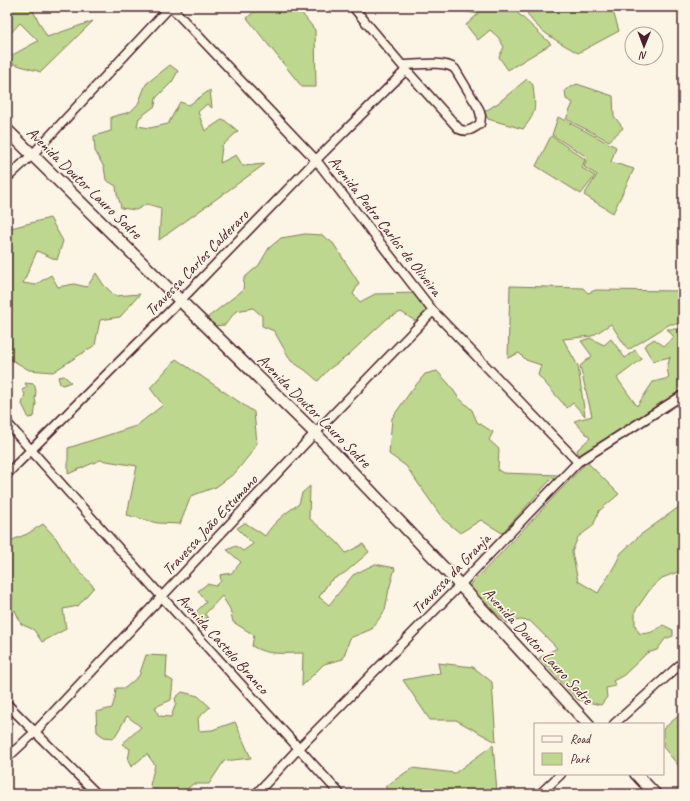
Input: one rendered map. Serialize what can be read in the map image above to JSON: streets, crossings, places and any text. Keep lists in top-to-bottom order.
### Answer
{
  "streets": {
    "street": [
      "Avenida Doutor Lauro Sodre",
      "Avenida Pedro Carlos de Oliveira",
      "Travessa Carlos Calderaro",
      "Travessa João Estumano",
      "Travessa da Granja",
      "Avenida Castelo Branco"
    ]
  },
  "crossings": [
    ["Avenida Doutor Lauro Sodre", "Travessa Carlos Calderaro"],
    ["Avenida Doutor Lauro Sodre", "Travessa João Estumano"],
    ["Avenida Doutor Lauro Sodre", "Travessa da Granja"],
    ["Avenida Pedro Carlos de Oliveira", "Travessa Carlos Calderaro"],
    ["Avenida Pedro Carlos de Oliveira", "Travessa João Estumano"],
    ["Avenida Pedro Carlos de Oliveira", "Travessa da Granja"],
    ["Travessa Carlos Calderaro", "Avenida Castelo Branco"],
    ["Travessa João Estumano", "Avenida Castelo Branco"],
    ["Travessa da Granja", "Avenida Castelo Branco"]
  ],
  "legend": ["Road", "Park"],
  "north": "bottom"
}
